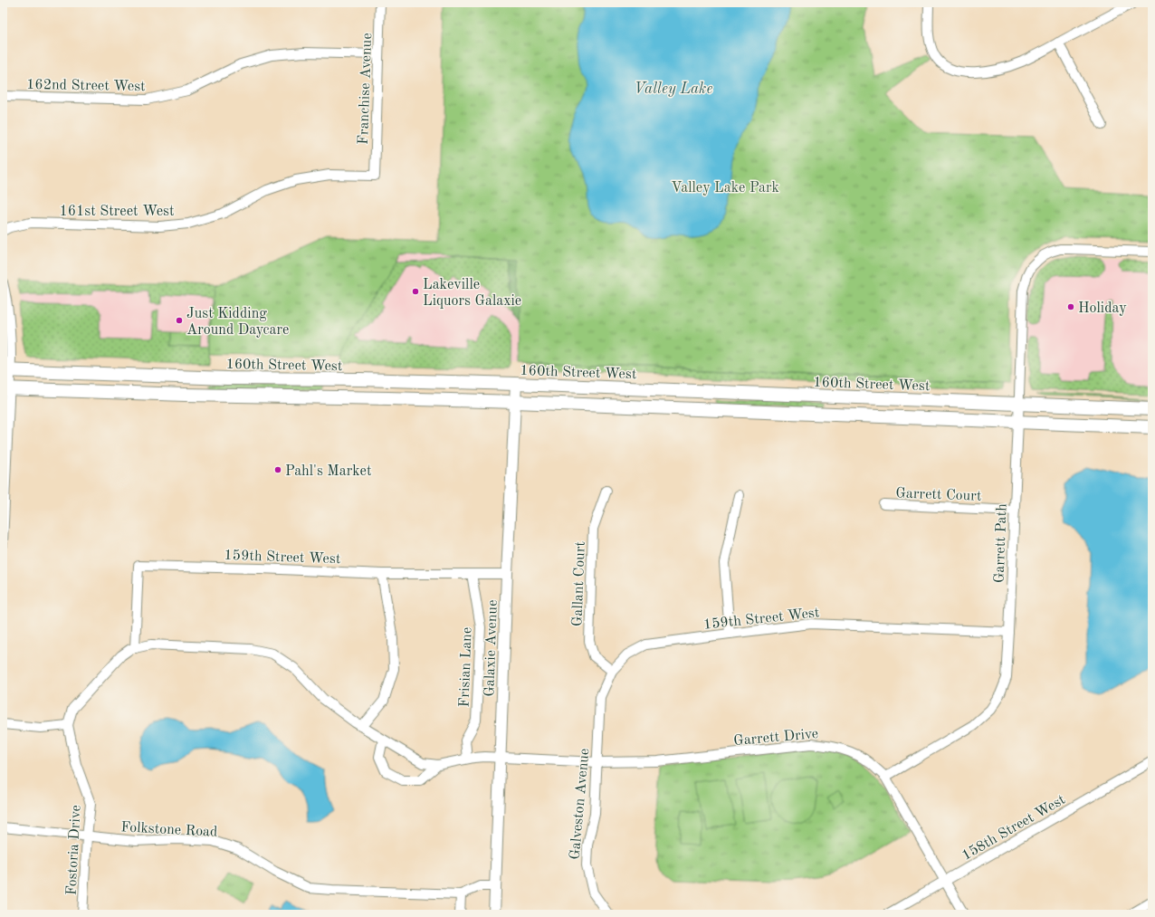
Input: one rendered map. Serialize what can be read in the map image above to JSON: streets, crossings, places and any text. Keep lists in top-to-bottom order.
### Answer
{
  "streets": {
    "main road": ["160th Street West"],
    "street": [
      "162nd Street West",
      "Franchise Avenue",
      "161st Street West",
      "Garrett Court",
      "Garrett Path",
      "159th Street West",
      "Gallant Court",
      "Galaxie Avenue",
      "Frisian Lane",
      "Garrett Drive",
      "Galveston Avenue",
      "158th Street West",
      "Folkstone Road",
      "Fostoria Drive"
    ]
  },
  "crossings": [
    ["162nd Street West", "Franchise Avenue"],
    ["Franchise Avenue", "161st Street West"],
    ["160th Street West", "Garrett Path"],
    ["160th Street West", "Galaxie Avenue"],
    ["Garrett Court", "Garrett Path"],
    ["Garrett Path", "159th Street West"],
    ["Garrett Path", "Garrett Drive"],
    ["159th Street West", "Gallant Court"],
    ["159th Street West", "Galaxie Avenue"],
    ["159th Street West", "Frisian Lane"],
    ["159th Street West", "Galveston Avenue"],
    ["Gallant Court", "Galveston Avenue"],
    ["Galaxie Avenue", "Garrett Drive"],
    ["Galaxie Avenue", "Folkstone Road"],
    ["Garrett Drive", "Galveston Avenue"],
    ["Garrett Drive", "158th Street West"],
    ["Folkstone Road", "Fostoria Drive"]
  ],
  "water": ["Valley Lake"],
  "parks": ["Valley Lake Park"],
  "places": [
    "Lakeville Liquors Galaxie",
    "Holiday",
    "Just Kidding Around Daycare",
    "Pahl's Market"
  ]
}
